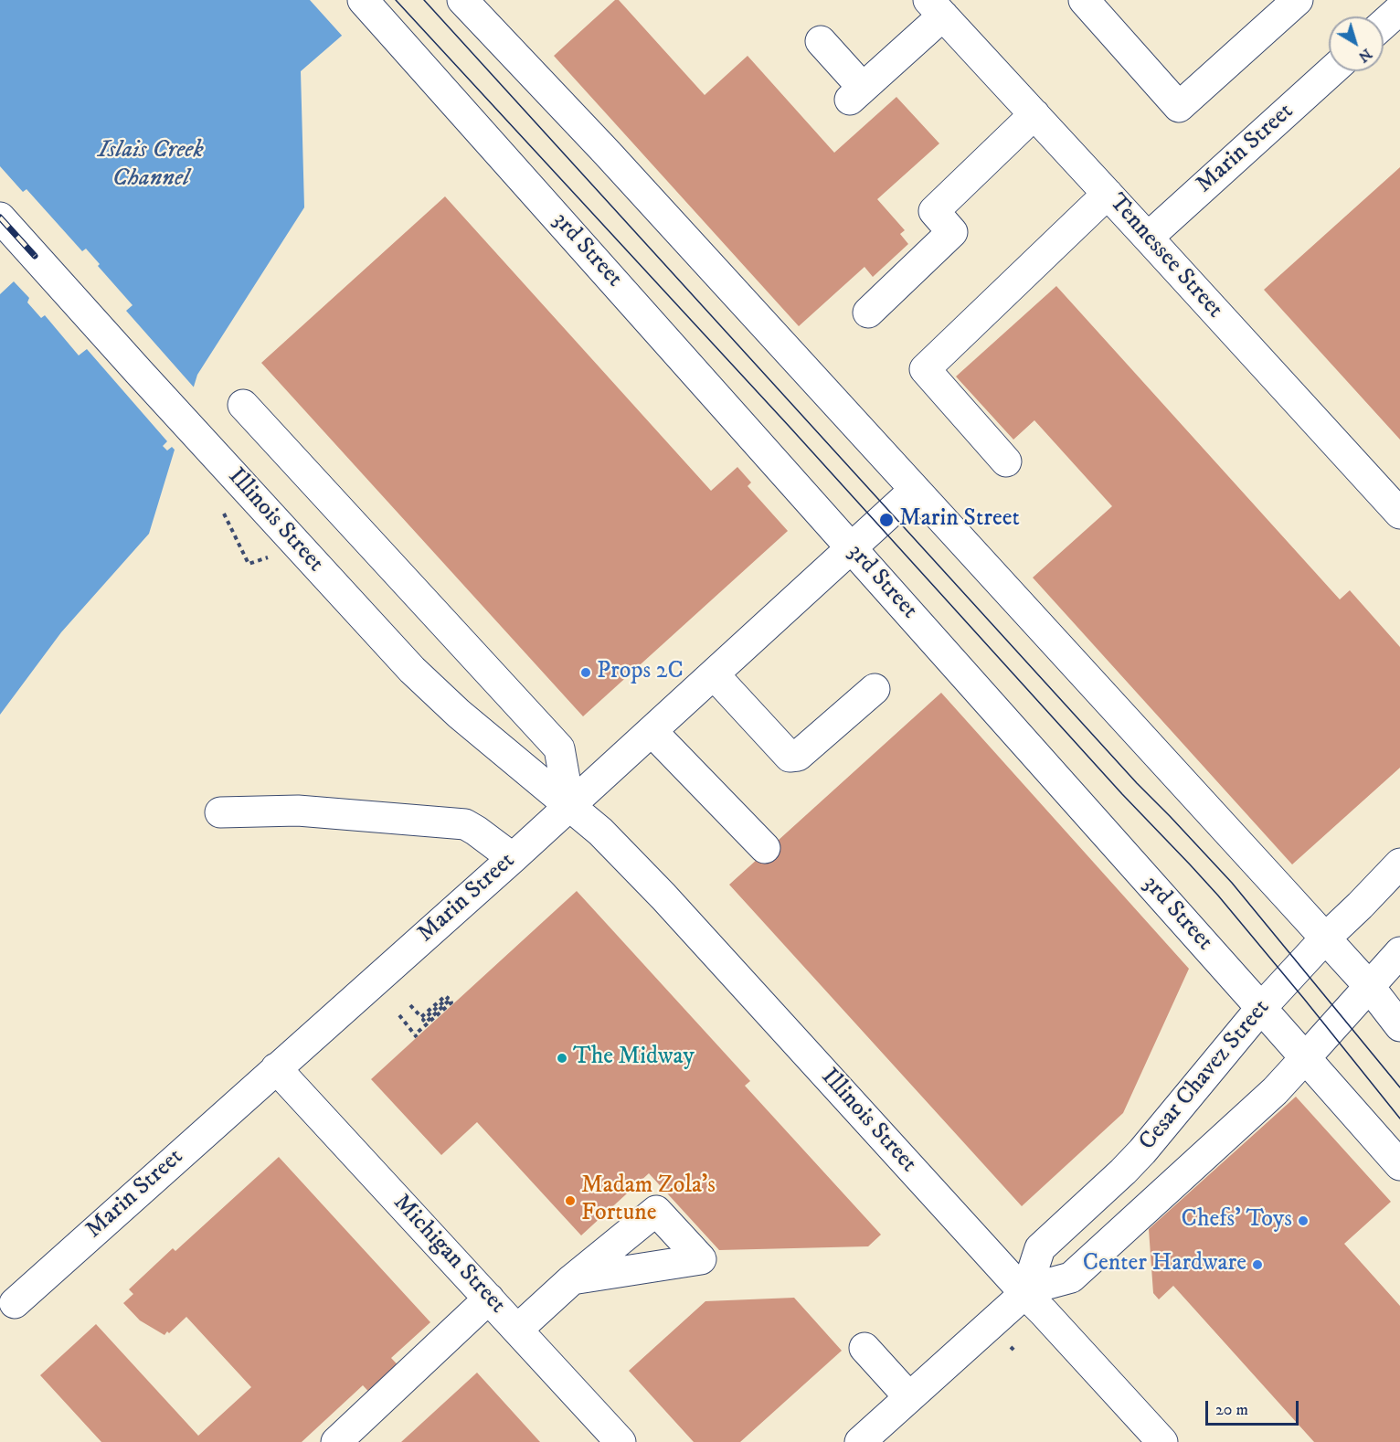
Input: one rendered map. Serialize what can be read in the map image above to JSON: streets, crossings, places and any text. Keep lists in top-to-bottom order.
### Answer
{
  "streets": {
    "street": [
      "Marin Street",
      "3rd Street",
      "Tennessee Street",
      "Illinois Street",
      "Cesar Chavez Street",
      "Michigan Street"
    ]
  },
  "crossings": [
    ["Marin Street", "3rd Street"],
    ["Marin Street", "Tennessee Street"],
    ["Marin Street", "Illinois Street"],
    ["Marin Street", "Michigan Street"],
    ["3rd Street", "Cesar Chavez Street"],
    ["Illinois Street", "Cesar Chavez Street"]
  ],
  "water": ["Islais Creek Channel"],
  "places": [
    "Marin Street",
    "Props 2C",
    "The Midway",
    "Madam Zola's Fortune",
    "Chefs’ Toys",
    "Center Hardware"
  ],
  "scale_bar": "20 m",
  "north": "bottom right"
}
